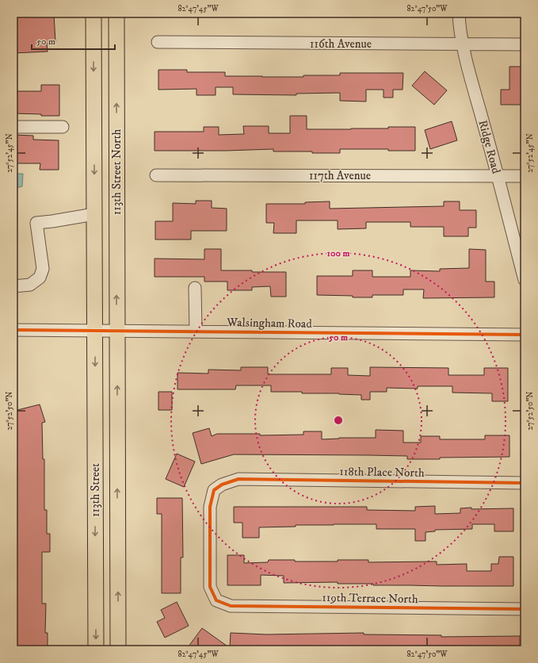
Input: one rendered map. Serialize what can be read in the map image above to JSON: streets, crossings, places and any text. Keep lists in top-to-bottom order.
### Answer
{
  "streets": {
    "main road": ["113th Street North", "113th Street"],
    "street": [
      "116th Avenue",
      "Ridge Road",
      "117th Avenue",
      "Walsingham Road",
      "118th Place North",
      "119th Terrace North"
    ]
  },
  "crossings": [
    ["116th Avenue", "Ridge Road"],
    ["Ridge Road", "117th Avenue"],
    ["113th Street North", "Walsingham Road"],
    ["113th Street North", "113th Street"],
    ["Walsingham Road", "113th Street"],
    ["118th Place North", "119th Terrace North"]
  ],
  "scale_bar": "50 m",
  "coordinates": [
    "82°47'45\"W",
    "82°47'50\"W",
    "27°52'45\"N",
    "27°52'50\"N"
  ],
  "rings": ["100 m", "50 m"]
}
